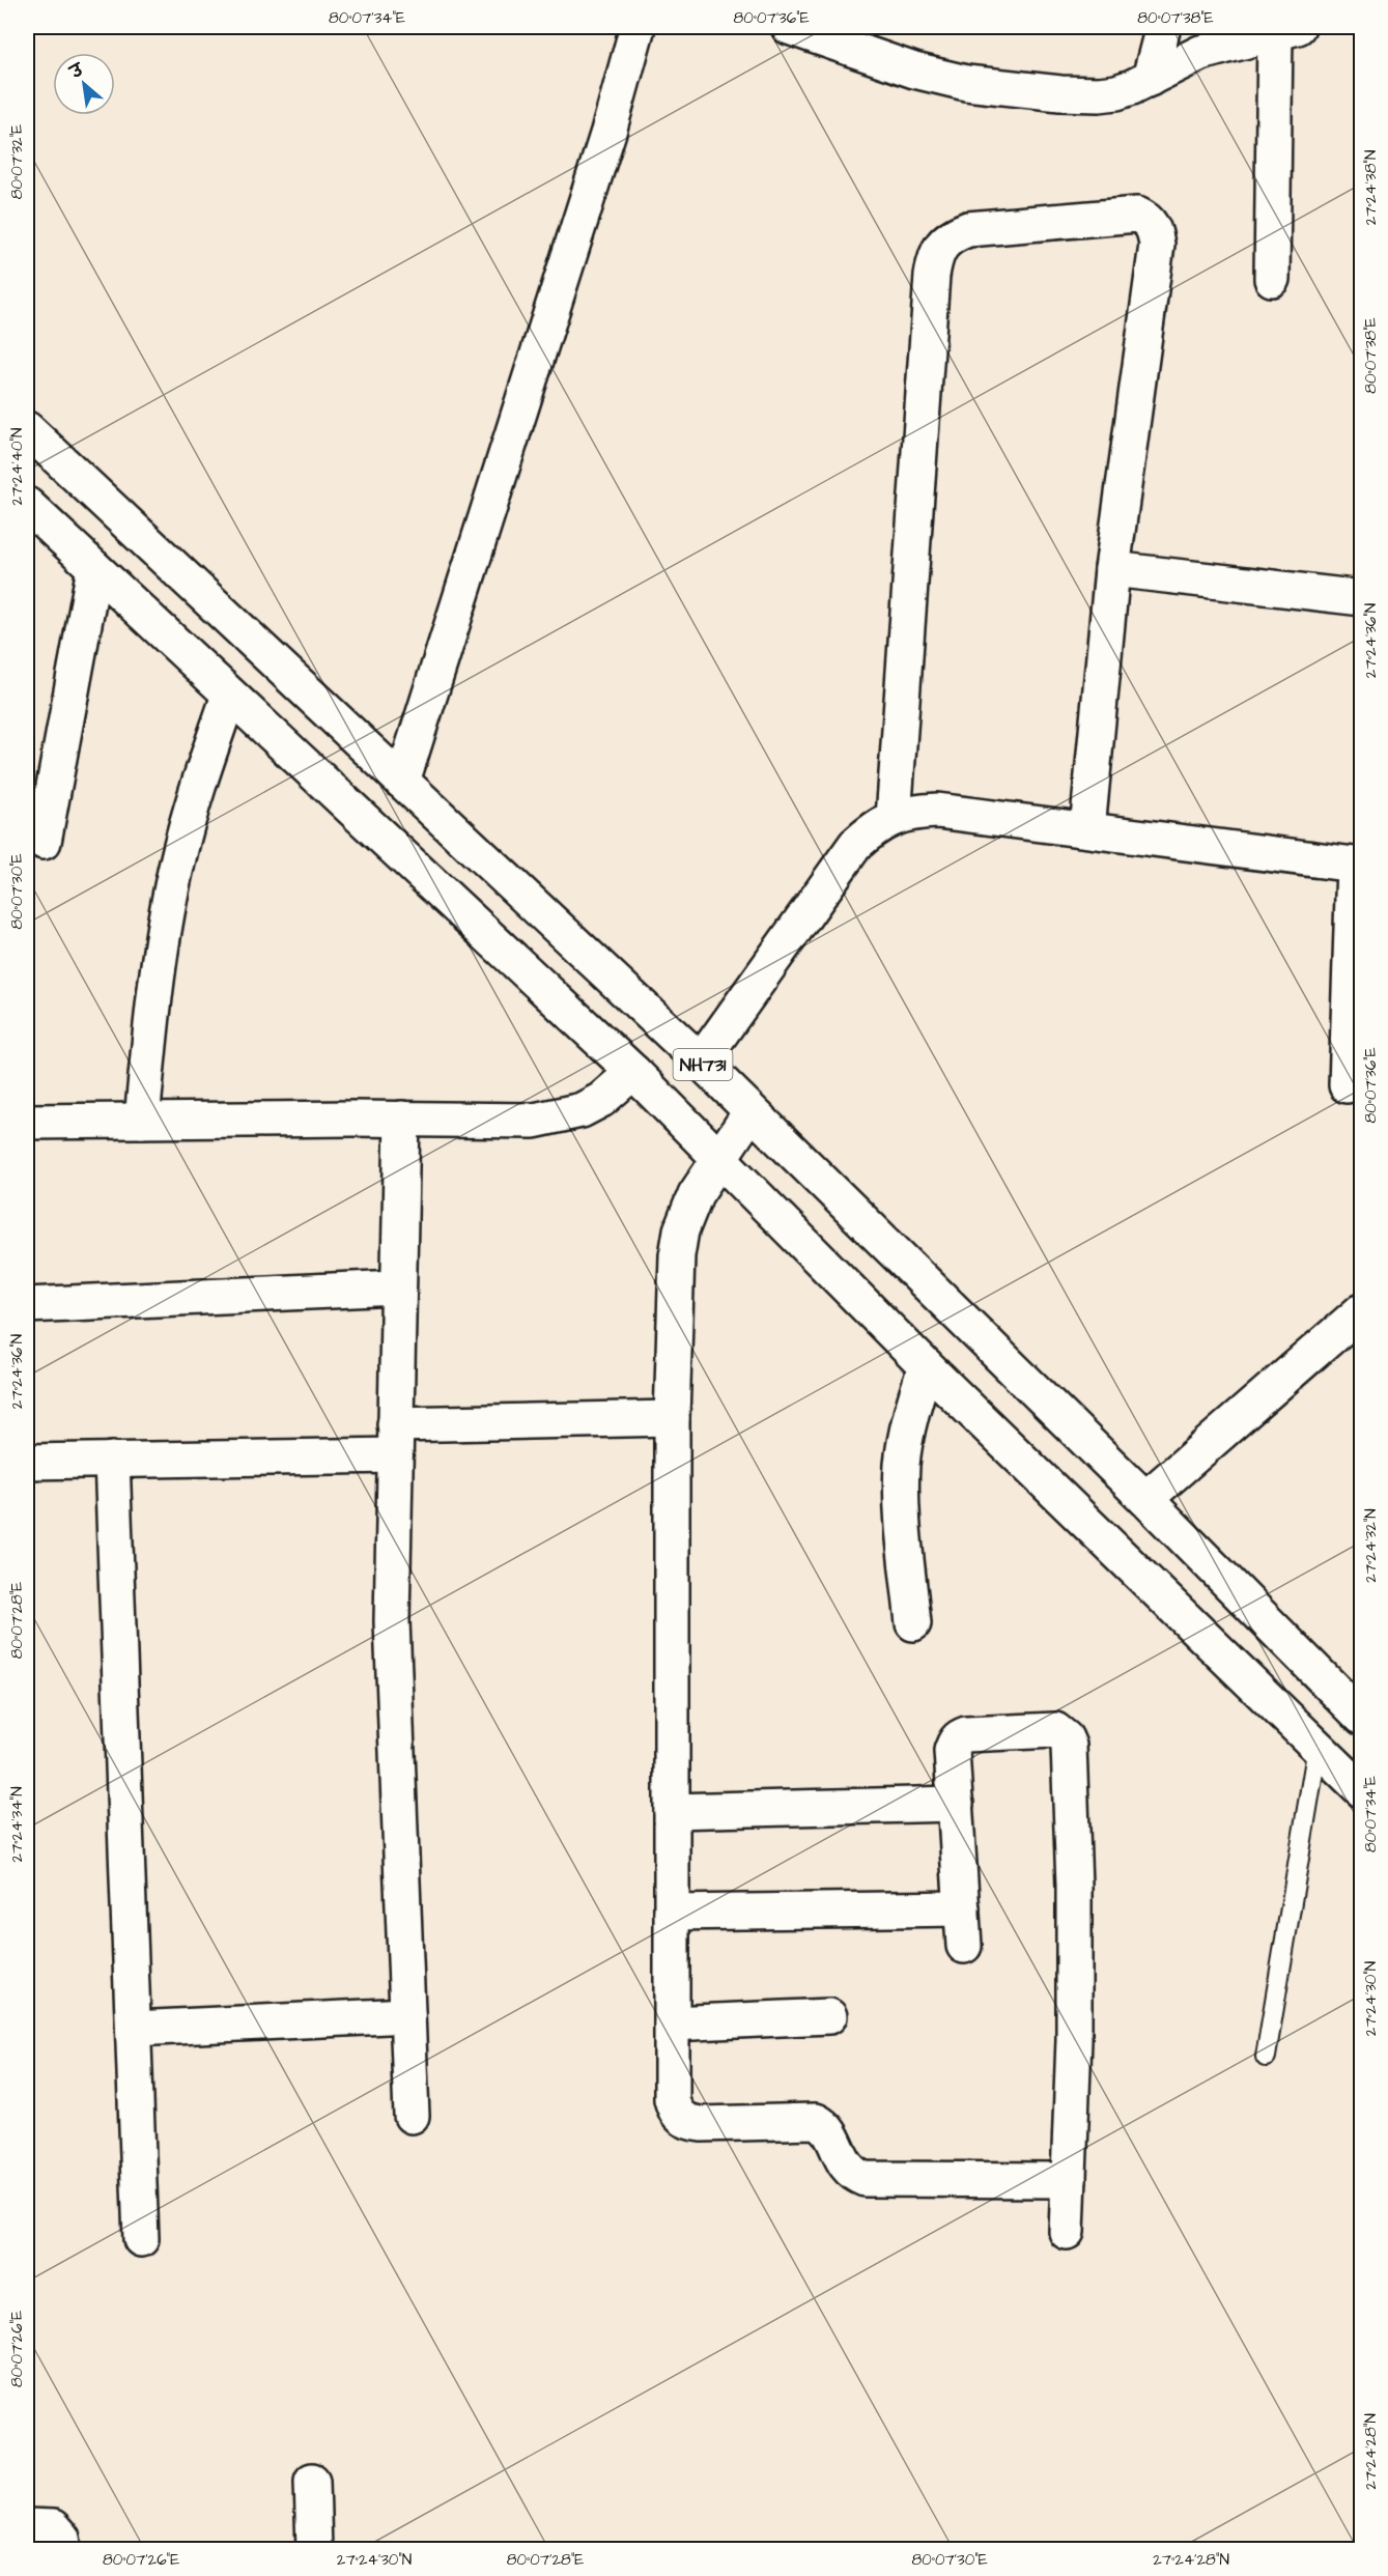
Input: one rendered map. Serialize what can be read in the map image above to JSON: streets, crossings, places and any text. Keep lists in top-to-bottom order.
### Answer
{
  "streets": {
    "main road": ["NH731"]
  },
  "north": "top left",
  "coordinates": [
    "80°07'34\"E",
    "80°07'36\"E",
    "80°07'38\"E",
    "80°07'32\"E",
    "27°24'38\"N",
    "27°24'40\"N",
    "27°24'36\"N",
    "80°07'30\"E",
    "27°24'32\"N",
    "80°07'28\"E",
    "27°24'34\"N",
    "27°24'30\"N",
    "80°07'26\"E",
    "27°24'28\"N"
  ]
}
